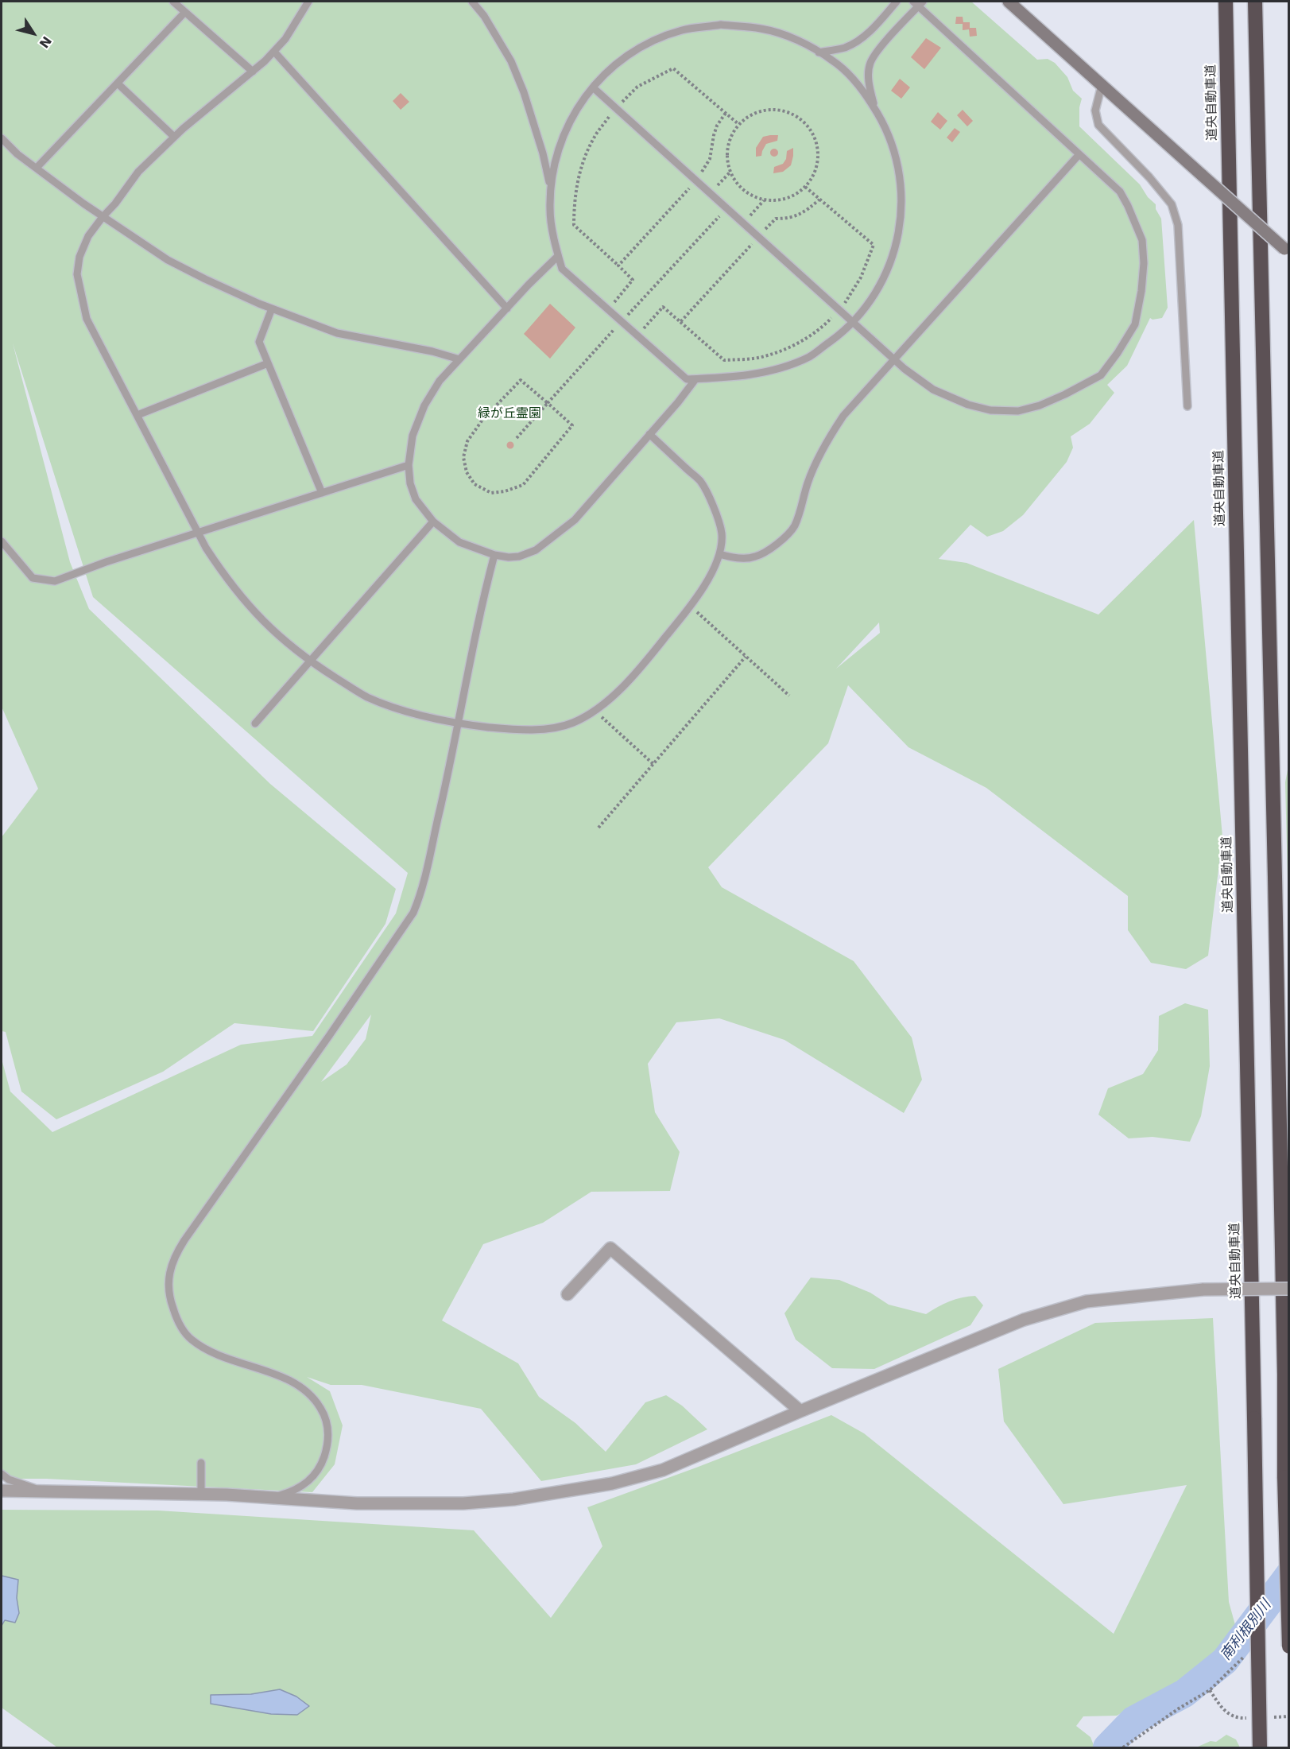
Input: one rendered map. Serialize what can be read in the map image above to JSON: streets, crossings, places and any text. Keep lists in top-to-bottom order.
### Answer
{
  "streets": {
    "highway": ["道央自動車道"]
  },
  "water": ["南利根別川"],
  "parks": ["緑が丘霊園"],
  "north": "bottom right"
}
